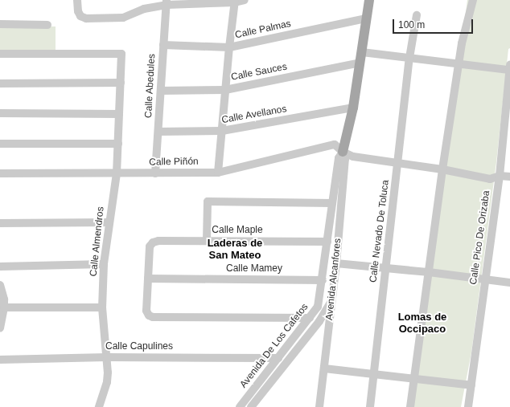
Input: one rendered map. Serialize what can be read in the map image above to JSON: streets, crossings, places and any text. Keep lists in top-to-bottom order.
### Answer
{
  "streets": {
    "main road": ["Avenida Alcanfores"],
    "street": [
      "Calle Palmas",
      "Calle Sauces",
      "Calle Abedules",
      "Calle Avellanos",
      "Calle Piñón",
      "Calle Maple",
      "Calle Nevado De Toluca",
      "Calle Pico De Orizaba",
      "Calle Almendros",
      "Calle Mamey",
      "Avenida De Los Cafetos",
      "Calle Capulines"
    ]
  },
  "crossings": [
    ["Calle Palmas", "Calle Abedules"],
    ["Calle Palmas", "Avenida Alcanfores"],
    ["Calle Sauces", "Calle Abedules"],
    ["Calle Sauces", "Avenida Alcanfores"],
    ["Calle Abedules", "Calle Avellanos"],
    ["Calle Abedules", "Calle Piñón"],
    ["Calle Avellanos", "Avenida Alcanfores"],
    ["Calle Piñón", "Calle Almendros"],
    ["Calle Piñón", "Avenida Alcanfores"],
    ["Calle Maple", "Calle Mamey"],
    ["Calle Maple", "Avenida Alcanfores"],
    ["Calle Almendros", "Calle Capulines"],
    ["Calle Mamey", "Avenida Alcanfores"],
    ["Avenida Alcanfores", "Avenida De Los Cafetos"],
    ["Avenida De Los Cafetos", "Calle Capulines"]
  ],
  "districts": ["Laderas de San Mateo", "Lomas de Occipaco"],
  "scale_bar": "100 m"
}
